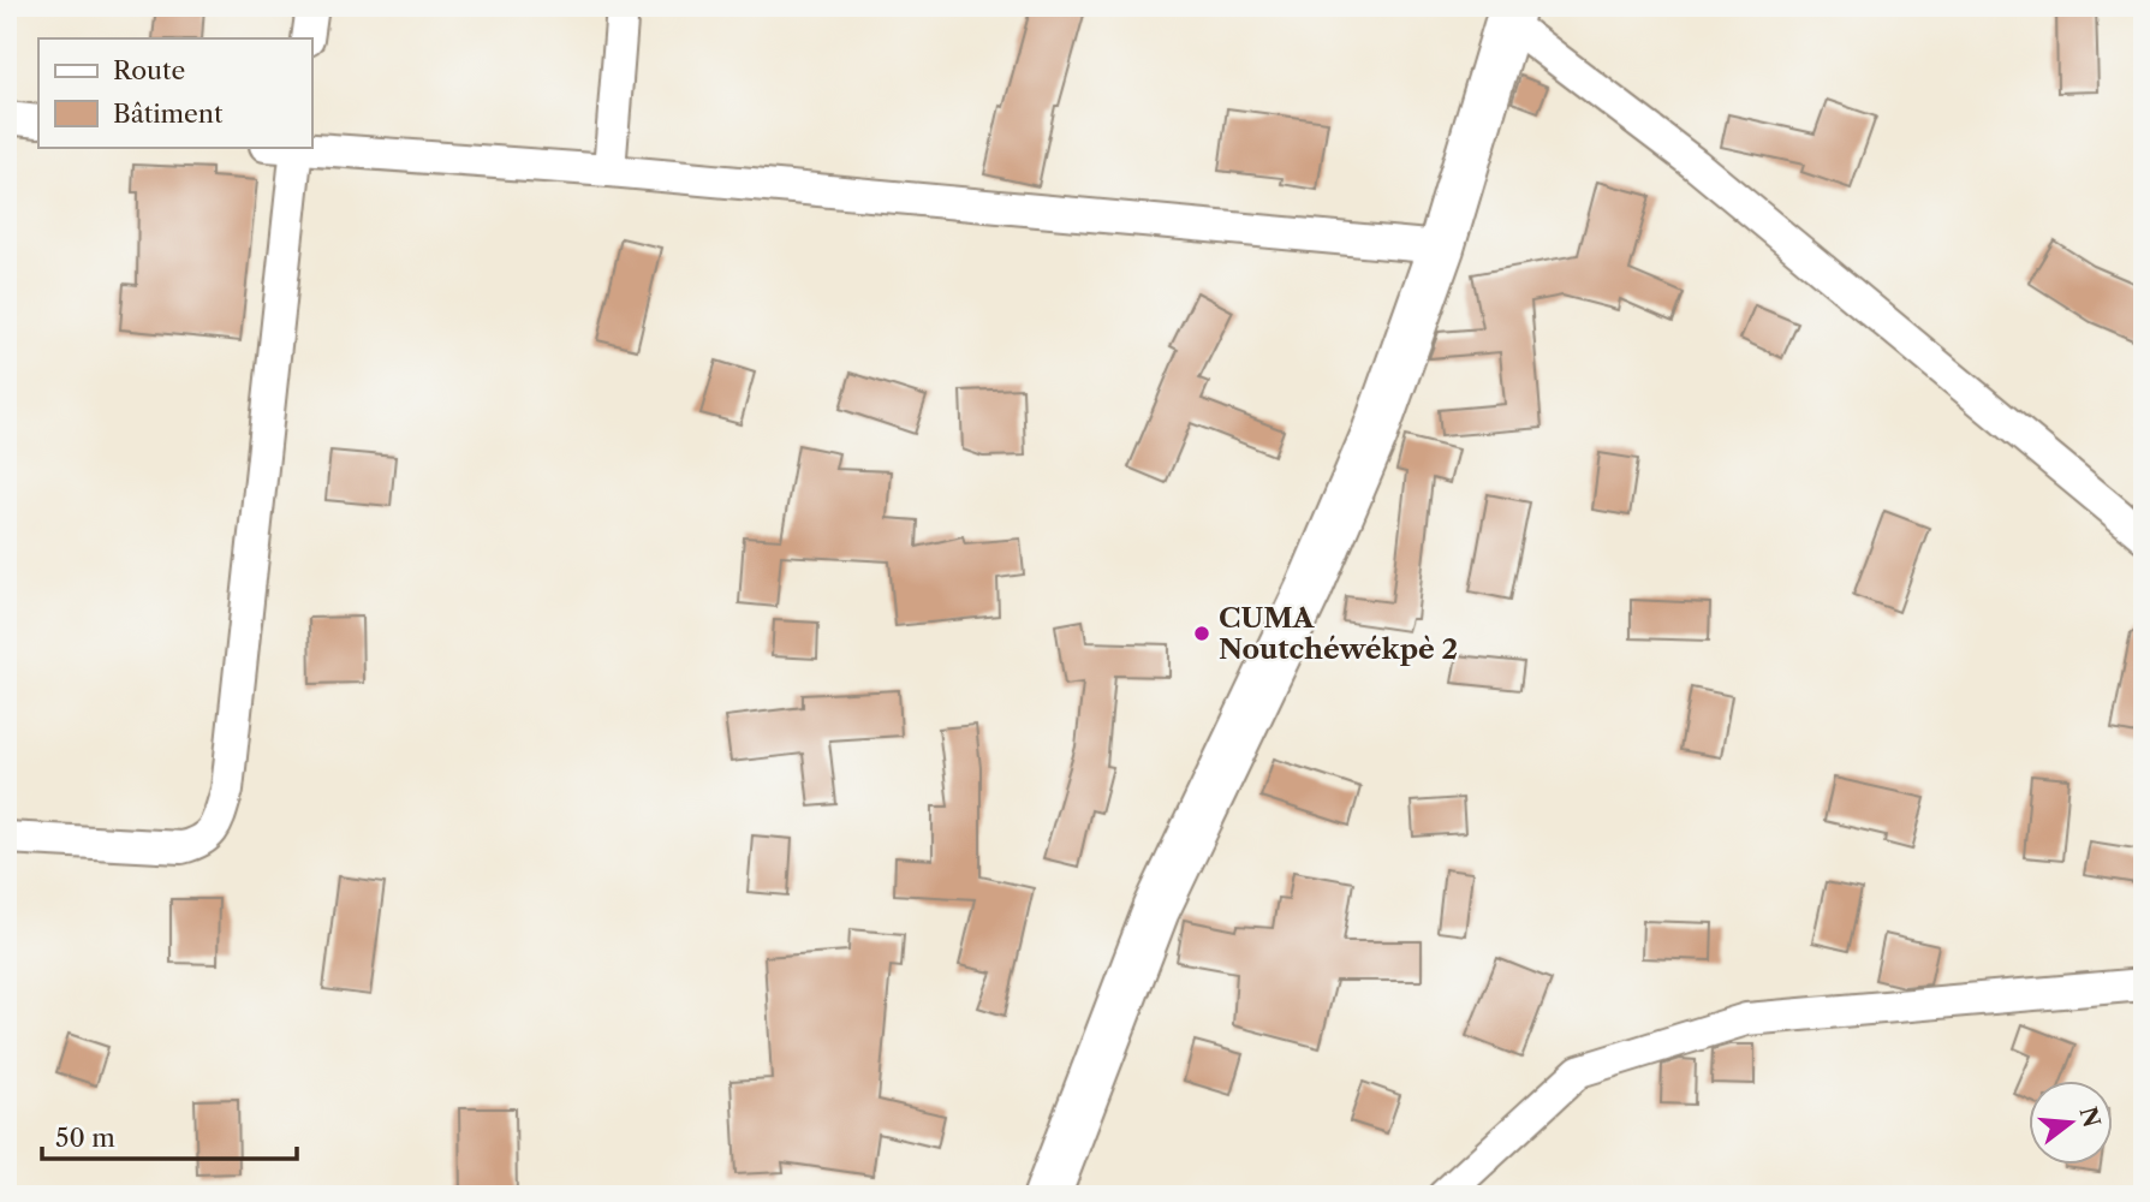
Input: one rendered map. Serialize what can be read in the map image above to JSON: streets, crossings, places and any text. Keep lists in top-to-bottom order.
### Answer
{
  "places": ["CUMA Noutchéwékpè 2"],
  "legend": ["Route", "Bâtiment"],
  "scale_bar": "50 m",
  "north": "right"
}
